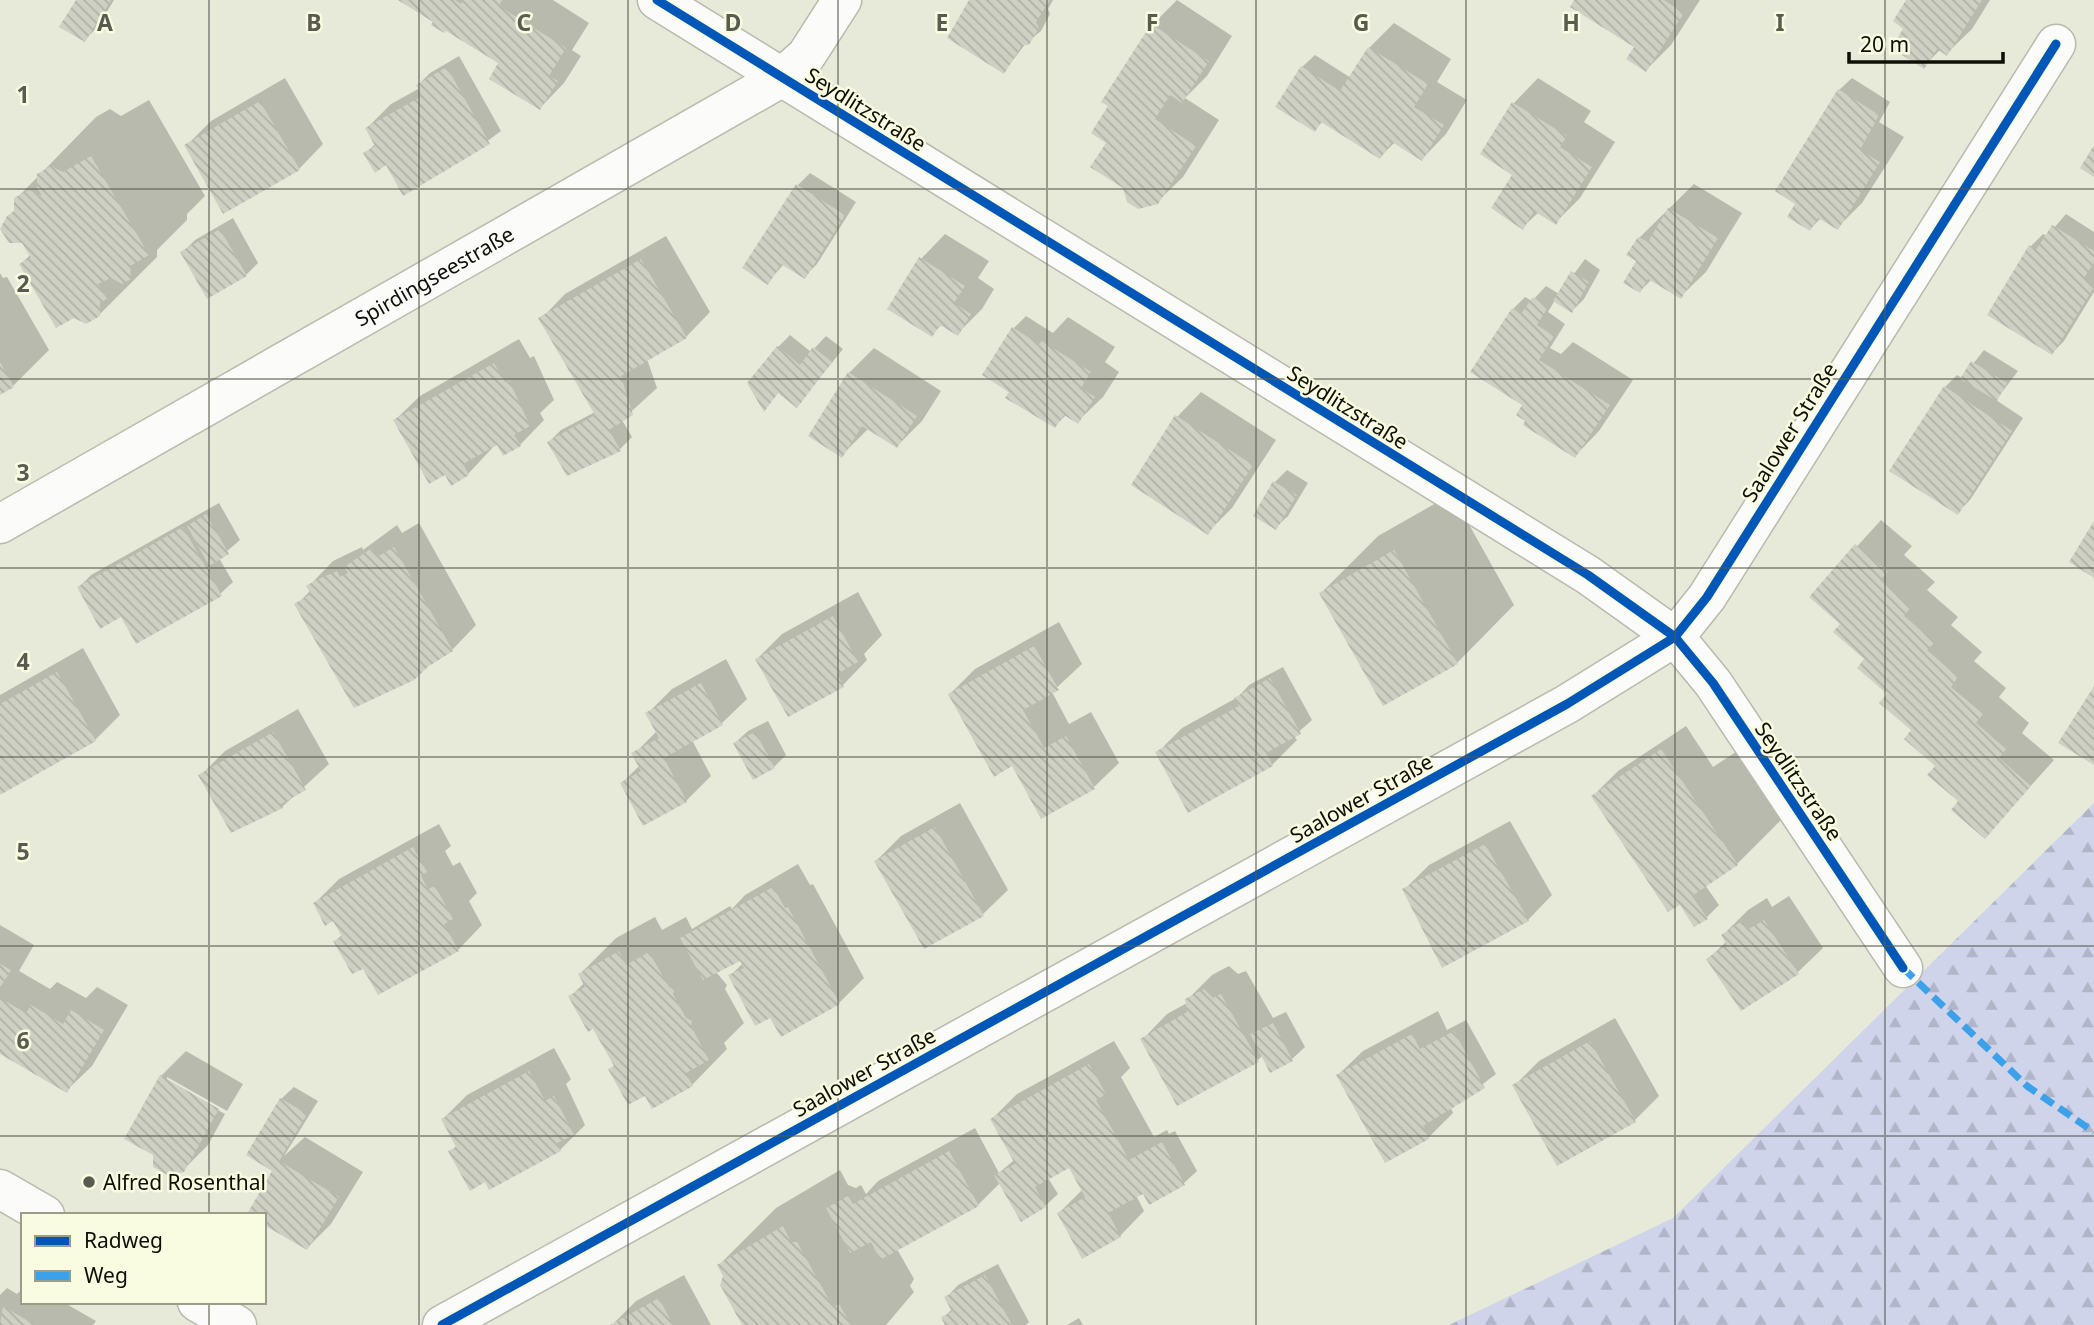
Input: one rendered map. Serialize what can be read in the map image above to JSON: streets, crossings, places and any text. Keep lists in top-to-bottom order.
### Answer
{
  "streets": {
    "street": ["Seydlitzstraße", "Spirdingseestraße", "Saalower Straße"]
  },
  "crossings": [
    ["Seydlitzstraße", "Spirdingseestraße"],
    ["Seydlitzstraße", "Saalower Straße"]
  ],
  "places": ["Alfred Rosenthal"],
  "legend": ["Radweg", "Weg"],
  "scale_bar": "20 m",
  "grid": {
    "columns": [
      "A",
      "B",
      "C",
      "D",
      "E",
      "F",
      "G",
      "H",
      "I"
    ],
    "rows": [
      "1",
      "2",
      "3",
      "4",
      "5",
      "6"
    ]
  }
}
